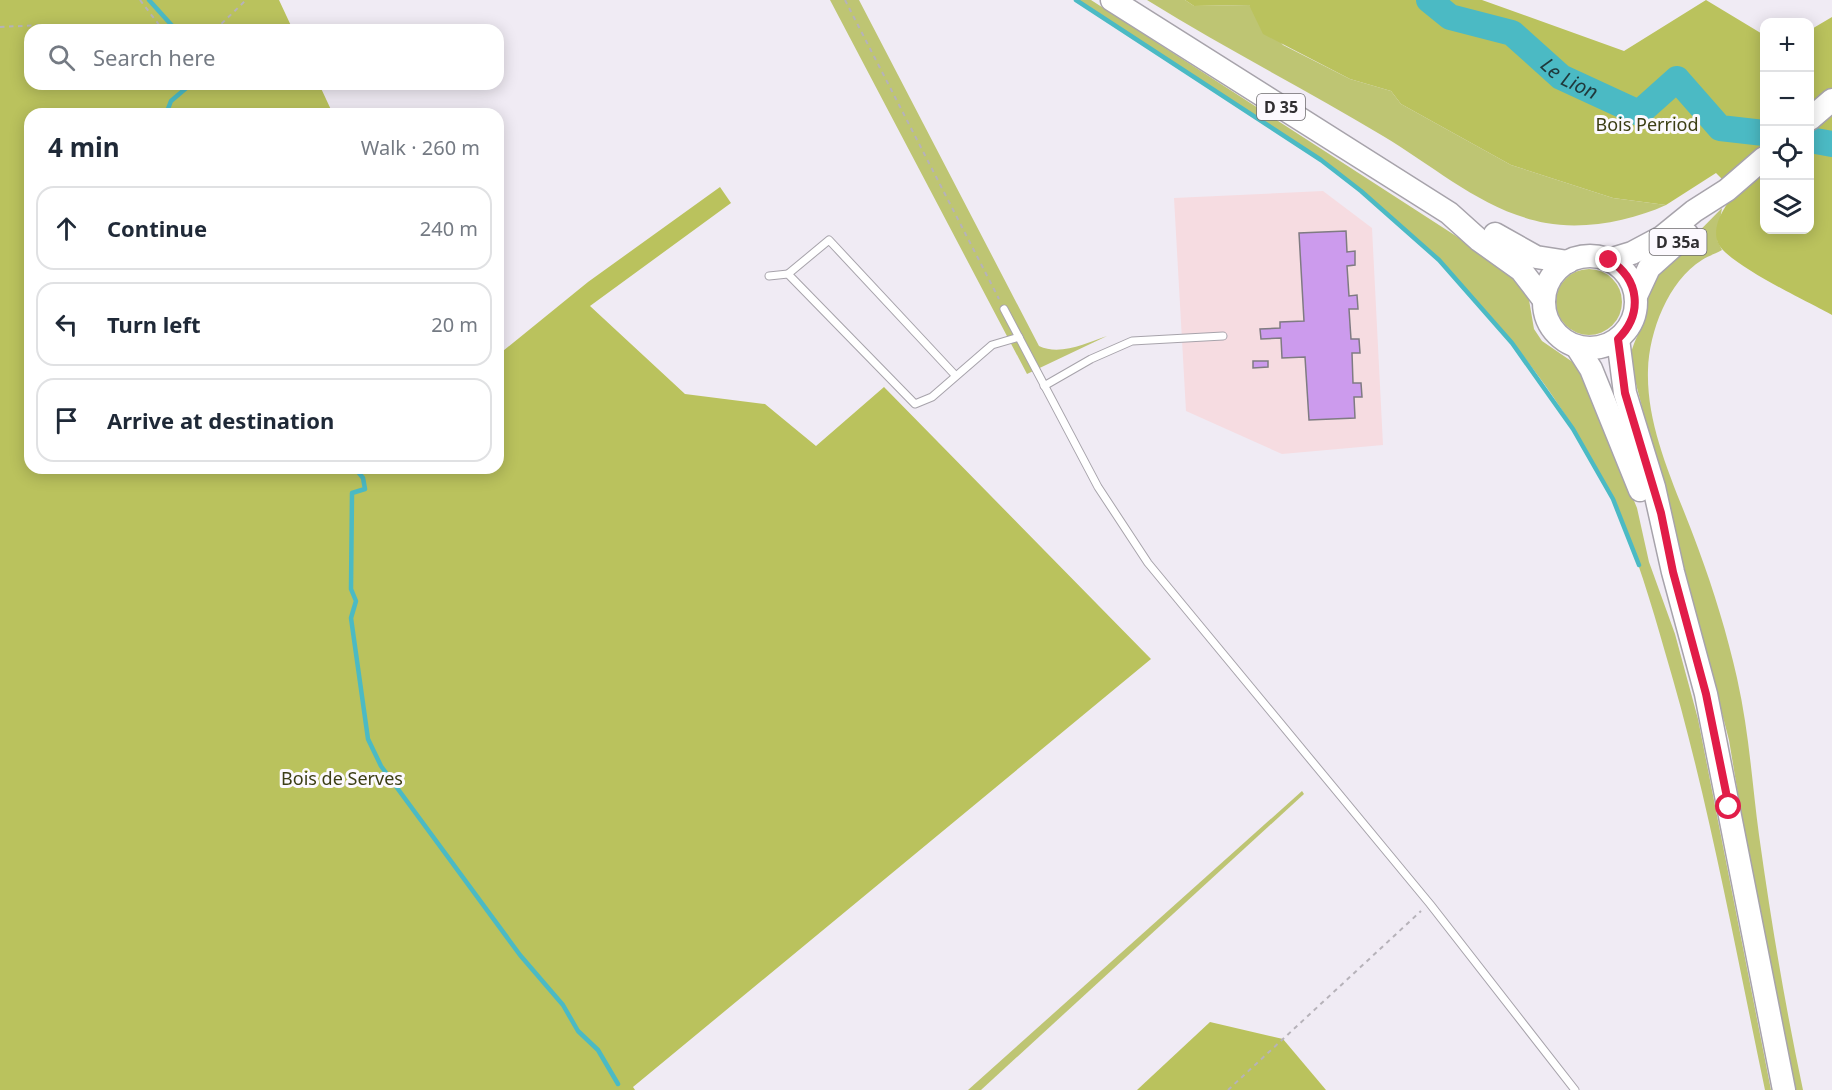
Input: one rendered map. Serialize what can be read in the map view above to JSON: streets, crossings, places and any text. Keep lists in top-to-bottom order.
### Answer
{
  "streets": {
    "main road": ["D 35", "D 35a"]
  },
  "crossings": [
    ["D 35", "D 35a"]
  ],
  "water": ["Le Lion"],
  "parks": ["Bois Perriod", "Bois de Serves"],
  "page": {
    "map_buttons": ["+", "−"],
    "search": "Search here",
    "heading": ["4 min", "Walk · 260 m"],
    "list": [
      ["Continue", "240 m"],
      ["Turn left", "20 m"],
      "Arrive at destination"
    ]
  }
}
